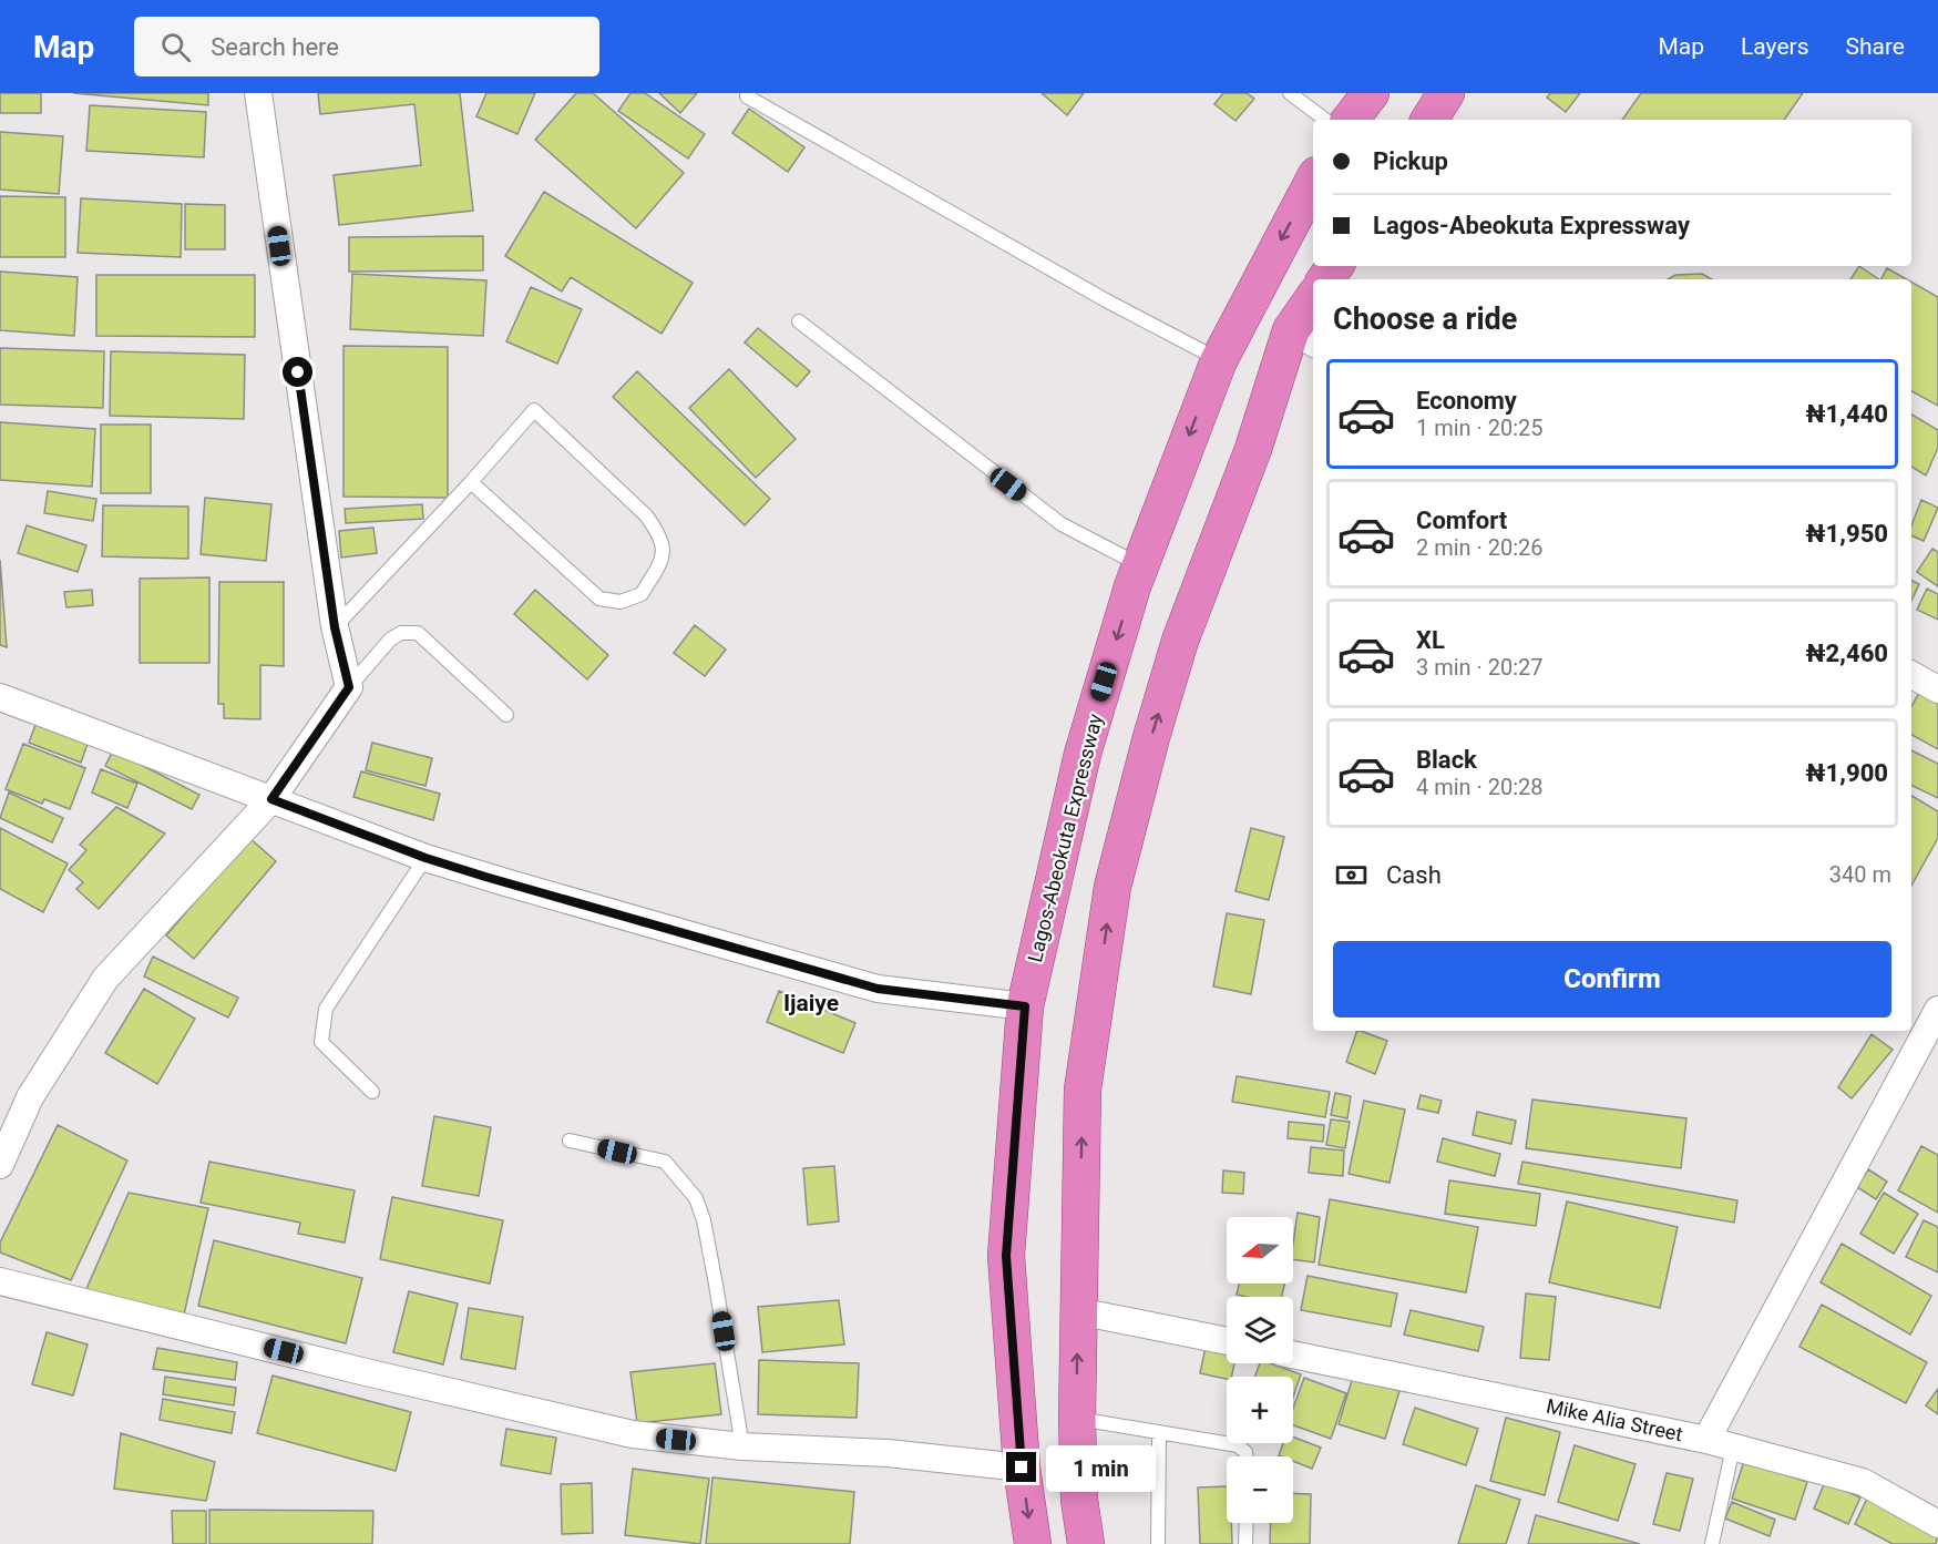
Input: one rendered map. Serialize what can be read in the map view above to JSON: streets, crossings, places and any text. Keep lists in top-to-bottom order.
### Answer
{
  "streets": {
    "highway": ["Lagos-Abeokuta Expressway"],
    "street": ["Mike Alia Street"]
  },
  "districts": ["Ijaiye"],
  "north": "left",
  "page": {
    "header": "Map",
    "search": "Search here",
    "nav": ["Map", "Layers", "Share"],
    "banner": ["Pickup", "Lagos-Abeokuta Expressway"],
    "heading": "Choose a ride",
    "list": [
      {
        "name": "Economy",
        "note": "1 min · 20:25",
        "value": "₦1,440"
      },
      {
        "name": "Comfort",
        "note": "2 min · 20:26",
        "value": "₦1,950"
      },
      {
        "name": "XL",
        "note": "3 min · 20:27",
        "value": "₦2,460"
      },
      {
        "name": "Black",
        "note": "4 min · 20:28",
        "value": "₦1,900"
      }
    ],
    "pay": ["Cash", "340 m"],
    "buttons": "Confirm",
    "map_buttons": ["+", "−"],
    "bubble": "1 min"
  }
}
